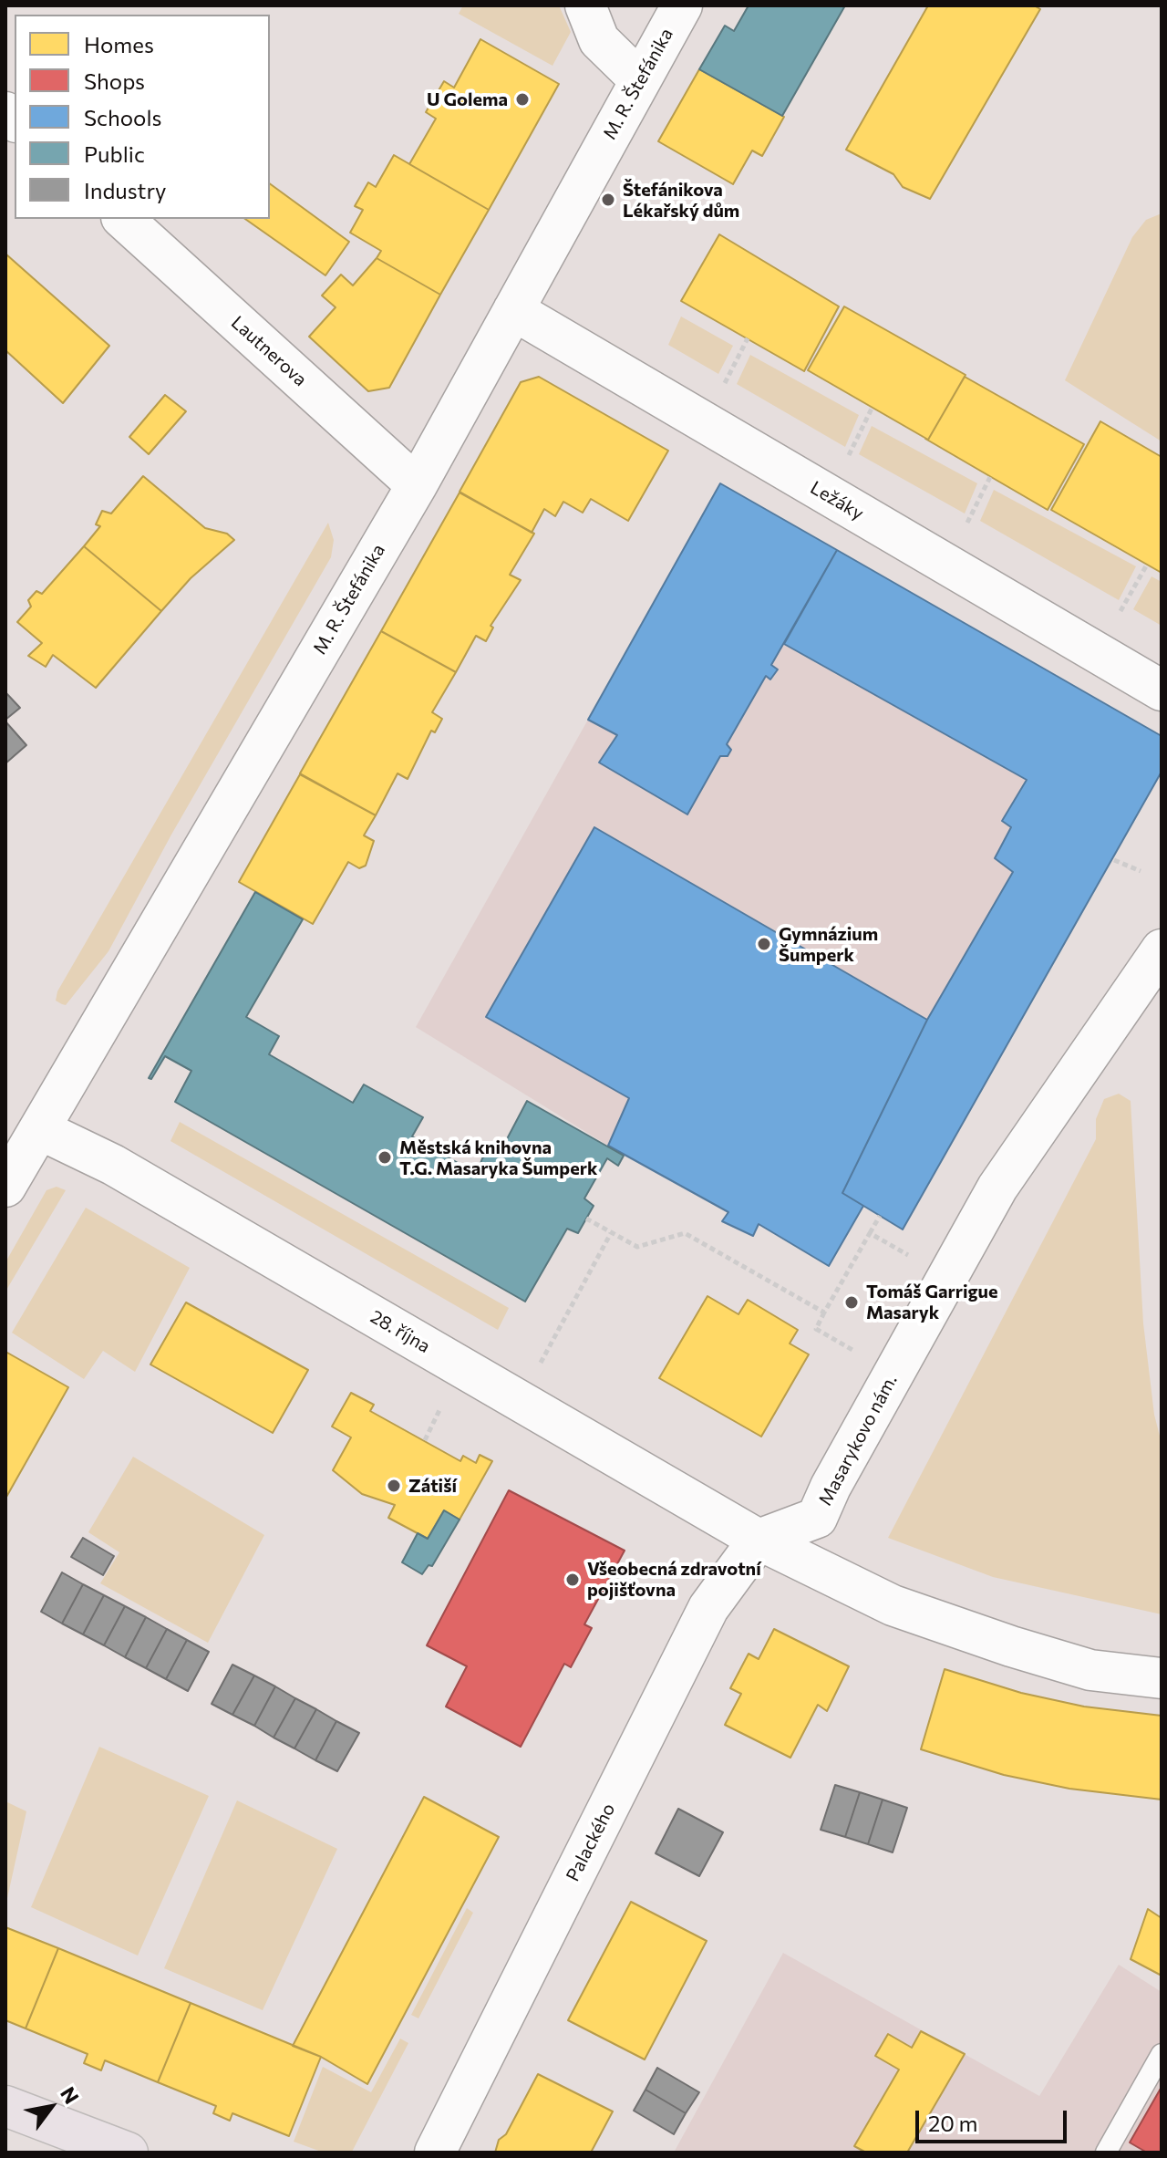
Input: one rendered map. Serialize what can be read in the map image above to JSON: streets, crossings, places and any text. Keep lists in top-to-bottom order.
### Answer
{
  "streets": {
    "street": [
      "M. R. Štefánika",
      "Lautnerova",
      "Ležáky",
      "28. října",
      "Masarykovo nám.",
      "Palackého"
    ]
  },
  "crossings": [
    ["M. R. Štefánika", "Lautnerova"],
    ["M. R. Štefánika", "Ležáky"],
    ["M. R. Štefánika", "28. října"],
    ["28. října", "Masarykovo nám."],
    ["28. října", "Palackého"],
    ["Masarykovo nám.", "Palackého"]
  ],
  "places": [
    "U Golema",
    "Štefánikova Lékařský dům",
    "Gymnázium Šumperk",
    "Městská knihovna T.G. Masaryka Šumperk",
    "Tomáš Garrigue Masaryk",
    "Zátiší",
    "Všeobecná zdravotní pojišťovna"
  ],
  "legend": [
    "Homes",
    "Shops",
    "Schools",
    "Public",
    "Industry"
  ],
  "scale_bar": "20 m",
  "north": "top right"
}
